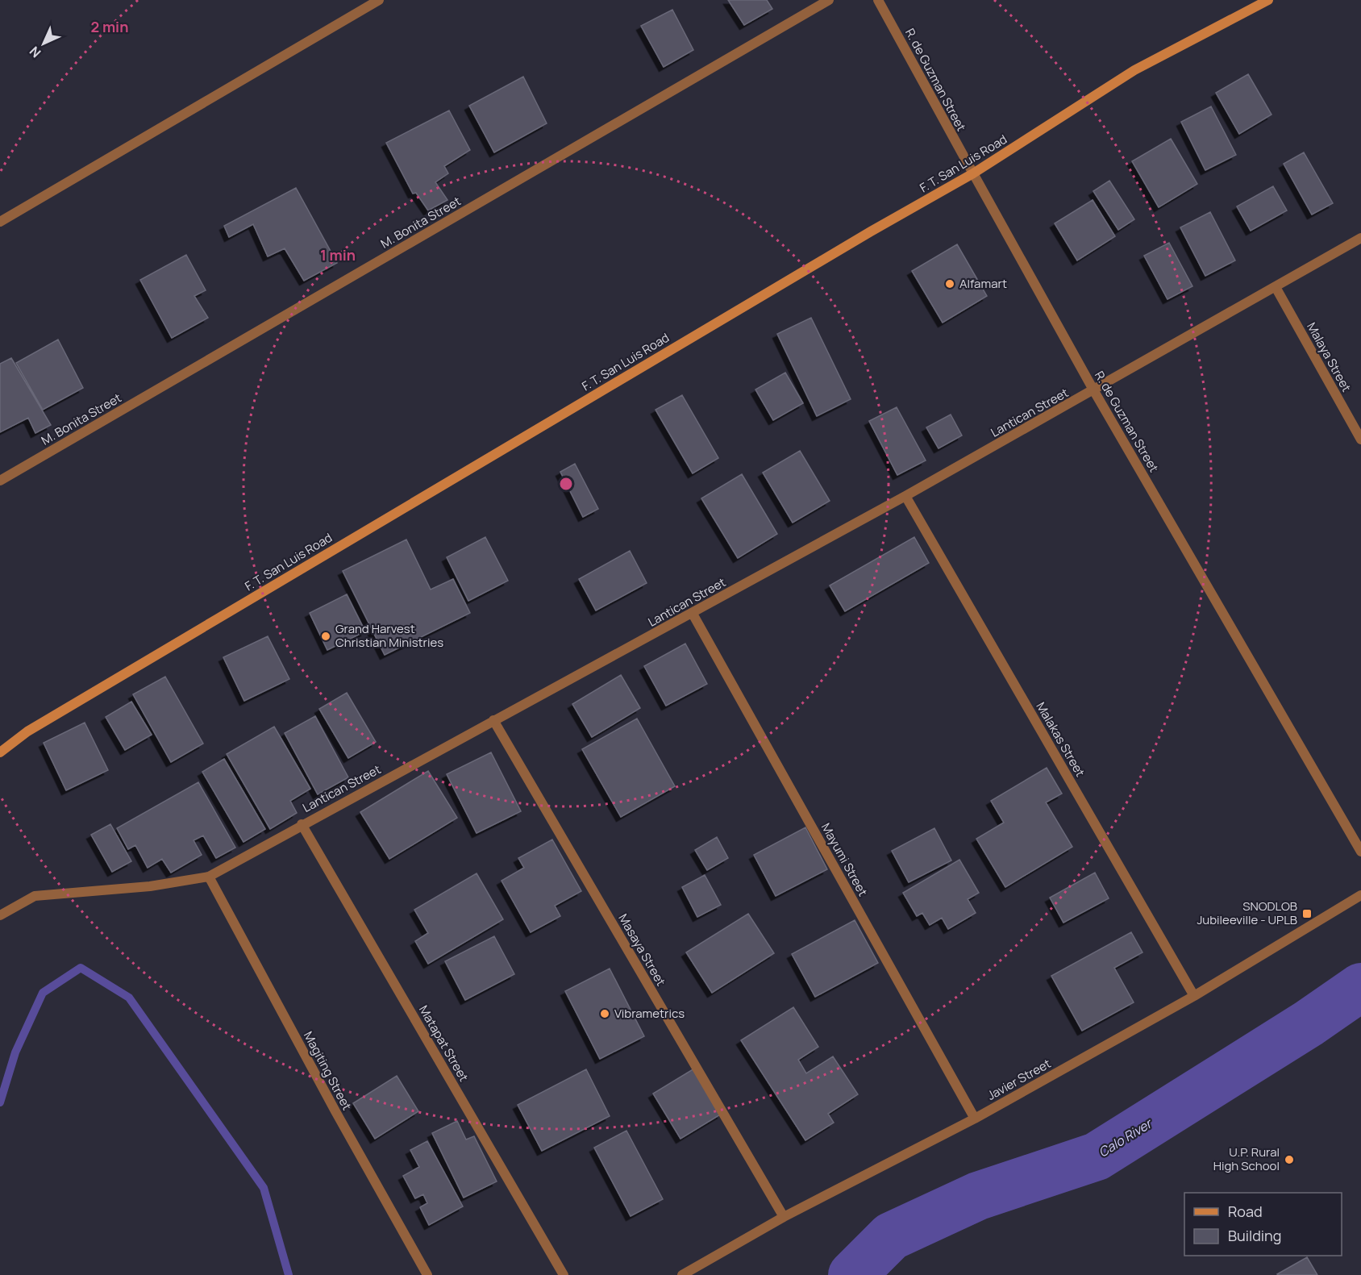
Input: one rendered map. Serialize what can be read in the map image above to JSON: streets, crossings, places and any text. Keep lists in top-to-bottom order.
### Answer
{
  "streets": {
    "main road": ["F. T. San Luis Road"],
    "street": [
      "R. de Guzman Street",
      "M. Bonita Street",
      "Malaya Street",
      "Lantican Street",
      "Malakas Street",
      "Mayumi Street",
      "Masaya Street",
      "Matapat Street",
      "Magiting Street",
      "Javier Street"
    ]
  },
  "crossings": [
    ["R. de Guzman Street", "F. T. San Luis Road"],
    ["R. de Guzman Street", "Lantican Street"],
    ["Malaya Street", "Lantican Street"],
    ["Lantican Street", "Malakas Street"],
    ["Lantican Street", "Mayumi Street"],
    ["Lantican Street", "Masaya Street"],
    ["Lantican Street", "Matapat Street"],
    ["Lantican Street", "Magiting Street"],
    ["Malakas Street", "Javier Street"],
    ["Mayumi Street", "Javier Street"],
    ["Masaya Street", "Javier Street"]
  ],
  "water": ["Calo River"],
  "places": {
    "other": [
      "Alfamart",
      "Grand Harvest Christian Ministries",
      "Vibrametrics",
      "U.P. Rural High School"
    ],
    "transit": ["SNODLOB Jubileeville - UPLB"]
  },
  "legend": ["Road", "Building"],
  "north": "bottom left",
  "rings": ["2 min", "1 min"]
}
